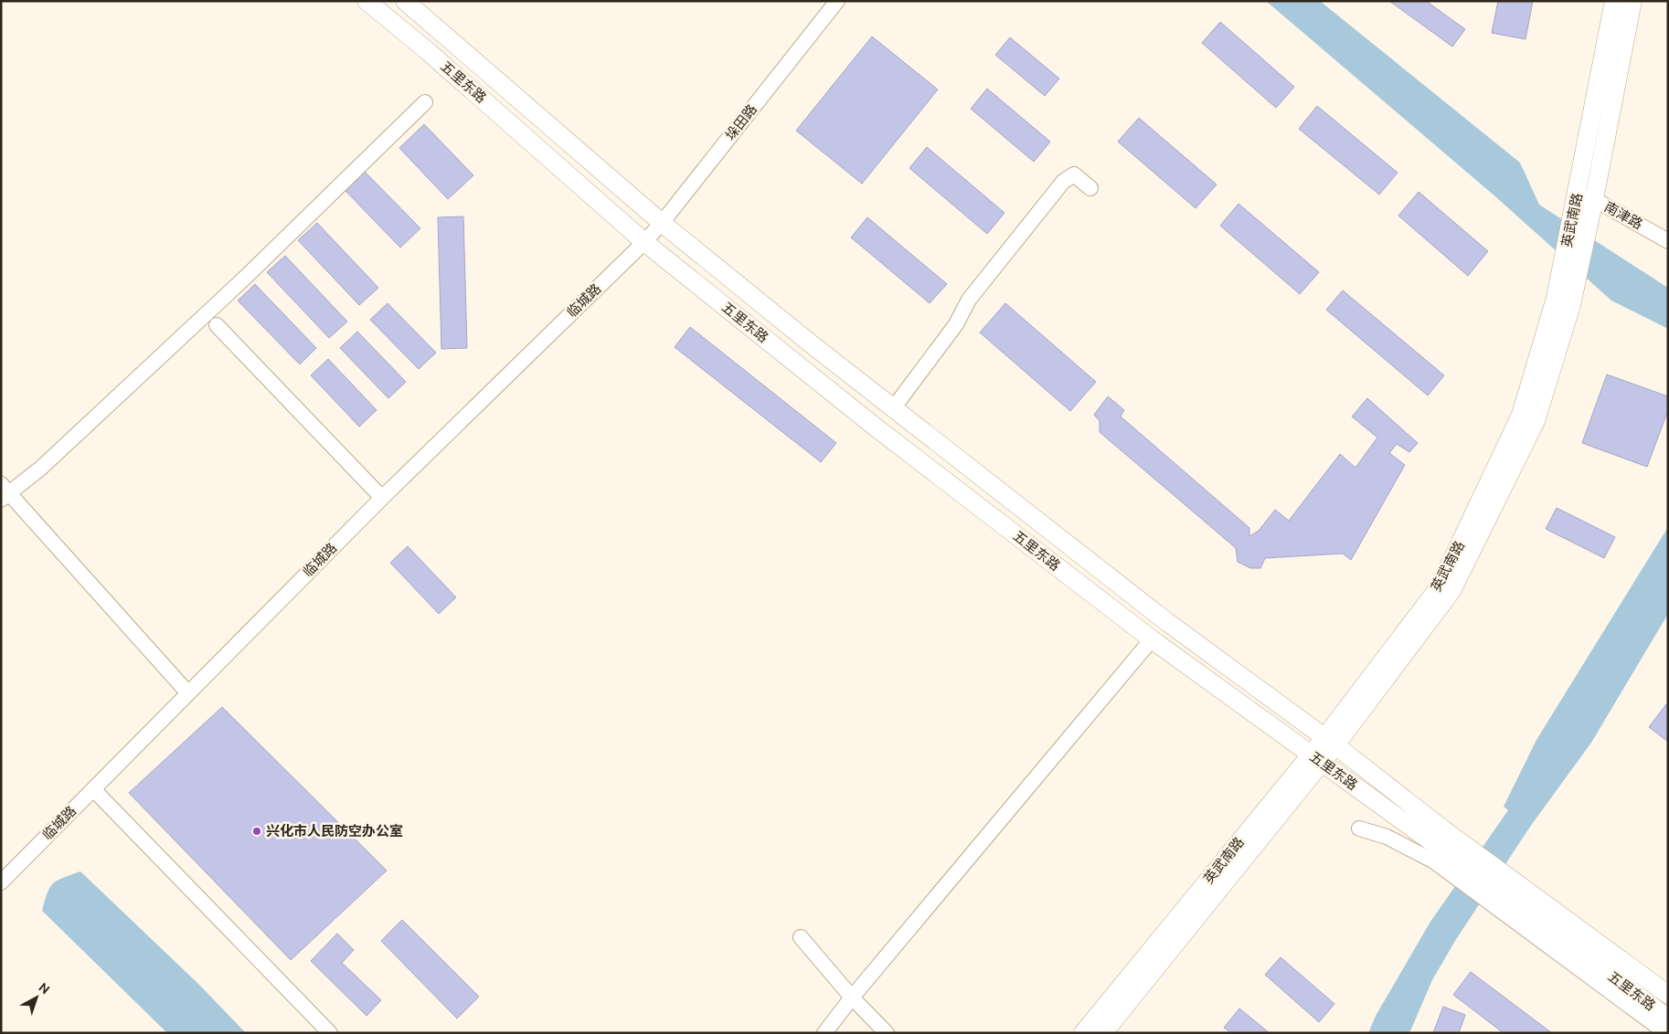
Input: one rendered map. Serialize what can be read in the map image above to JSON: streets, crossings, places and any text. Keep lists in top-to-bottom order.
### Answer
{
  "streets": {
    "main road": ["五里东路", "英武南路"],
    "street": ["垛田路", "南津路", "临城路"]
  },
  "crossings": [
    ["五里东路", "垛田路"],
    ["五里东路", "英武南路"],
    ["五里东路", "临城路"],
    ["垛田路", "临城路"],
    ["南津路", "英武南路"]
  ],
  "places": ["兴化市人民防空办公室"],
  "north": "top right"
}
